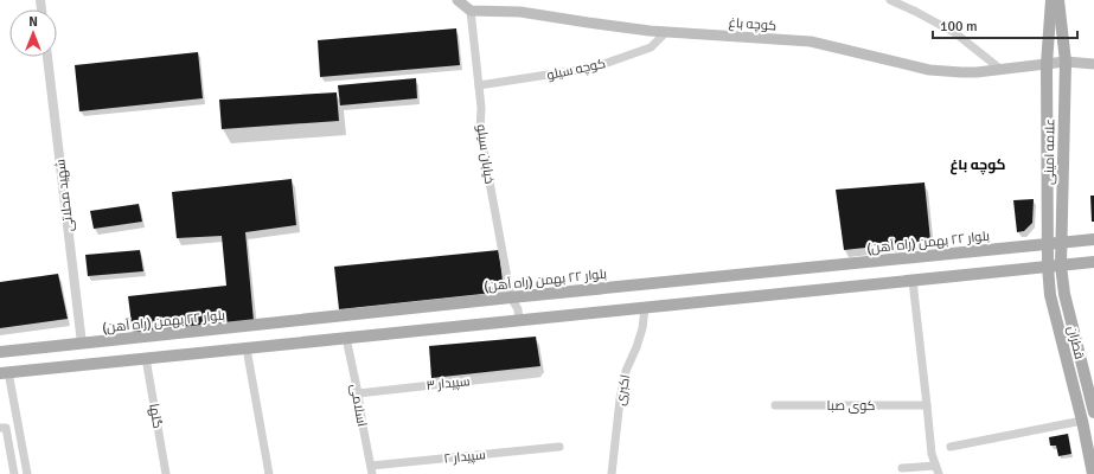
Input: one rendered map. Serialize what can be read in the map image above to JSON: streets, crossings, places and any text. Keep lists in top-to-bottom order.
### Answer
{
  "streets": {
    "main road": [
      "کوچه باغ",
      "علامه امینی",
      "بلوار ۲۲ بهمن (راه آهن)",
      "قطران"
    ],
    "street": [
      "کوچه سیلو",
      "خیابان سیلو",
      "شهید محلاتی",
      "سپیدار ۳",
      "اکبری",
      "اسلامی",
      "کوی صبا",
      "گلها",
      "سپیدار ۲"
    ]
  },
  "crossings": [
    ["کوچه باغ", "کوچه سیلو"],
    ["کوچه باغ", "علامه امینی"],
    ["کوچه باغ", "خیابان سیلو"],
    ["کوچه سیلو", "خیابان سیلو"],
    ["علامه امینی", "بلوار ۲۲ بهمن (راه آهن)"],
    ["علامه امینی", "قطران"],
    ["خیابان سیلو", "بلوار ۲۲ بهمن (راه آهن)"],
    ["شهید محلاتی", "بلوار ۲۲ بهمن (راه آهن)"],
    ["بلوار ۲۲ بهمن (راه آهن)", "قطران"],
    ["سپیدار ۳", "اسلامی"],
    ["اسلامی", "سپیدار ۲"]
  ],
  "districts": ["کوچه باغ"],
  "scale_bar": "100 m",
  "north": "top"
}
